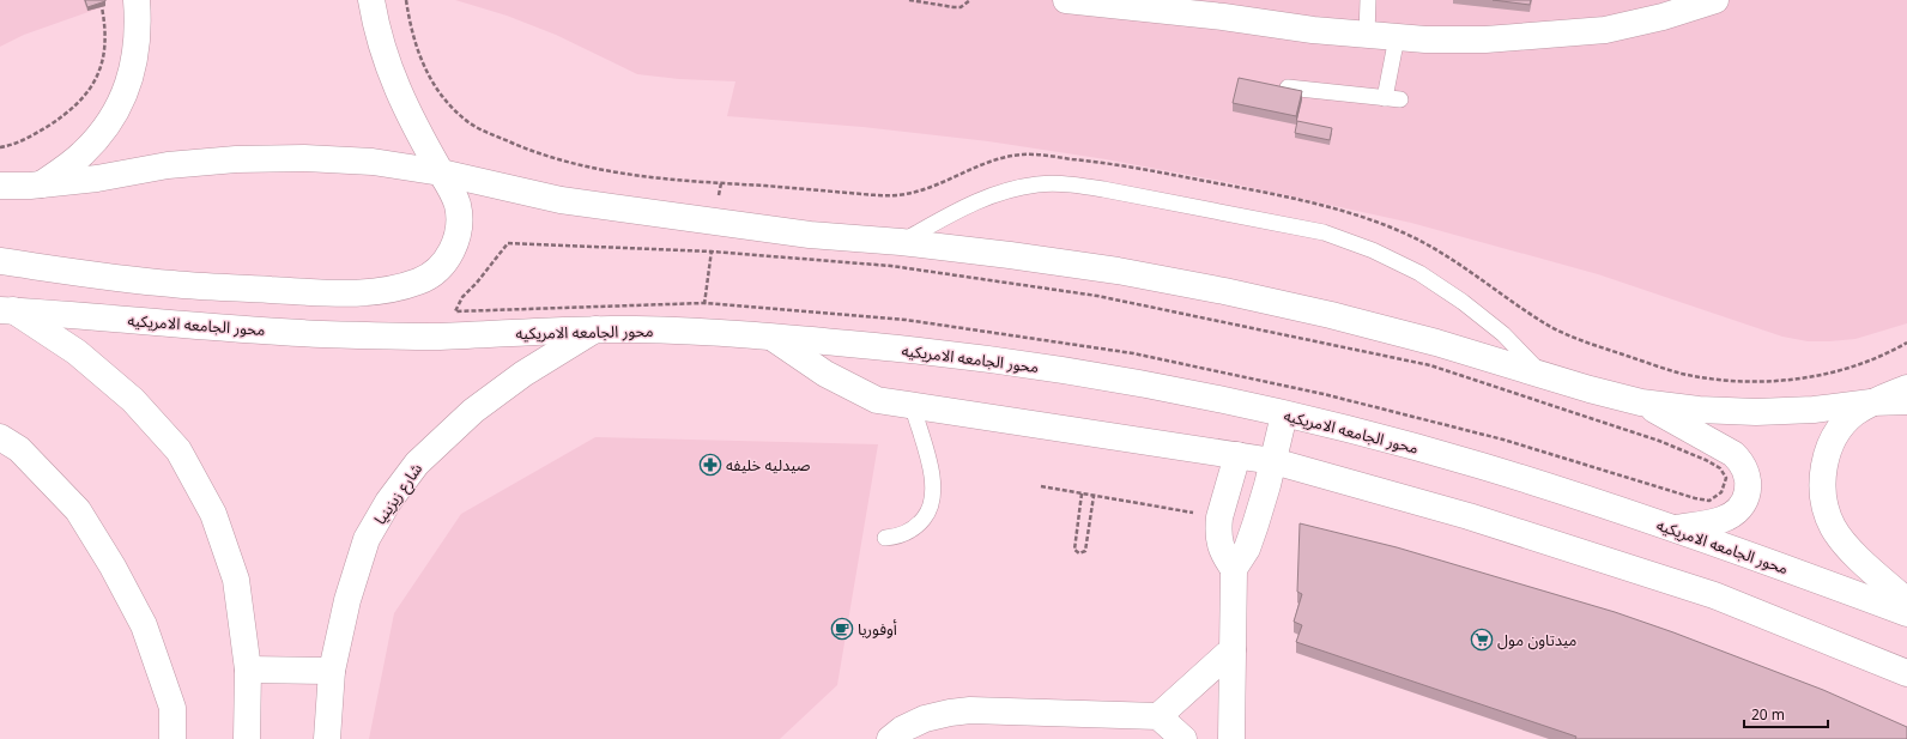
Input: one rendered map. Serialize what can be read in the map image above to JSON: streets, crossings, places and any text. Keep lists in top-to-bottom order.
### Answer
{
  "streets": {
    "main road": ["محور الجامعه الامريكيه", "شارع زيزينيا"]
  },
  "crossings": [
    ["محور الجامعه الامريكيه", "شارع زيزينيا"]
  ],
  "places": {
    "pharmacy": ["صيدليه خليفه"],
    "cafe": ["أوفوريا"],
    "supermarket": ["ميدتاون مول"]
  },
  "scale_bar": "20 m"
}
